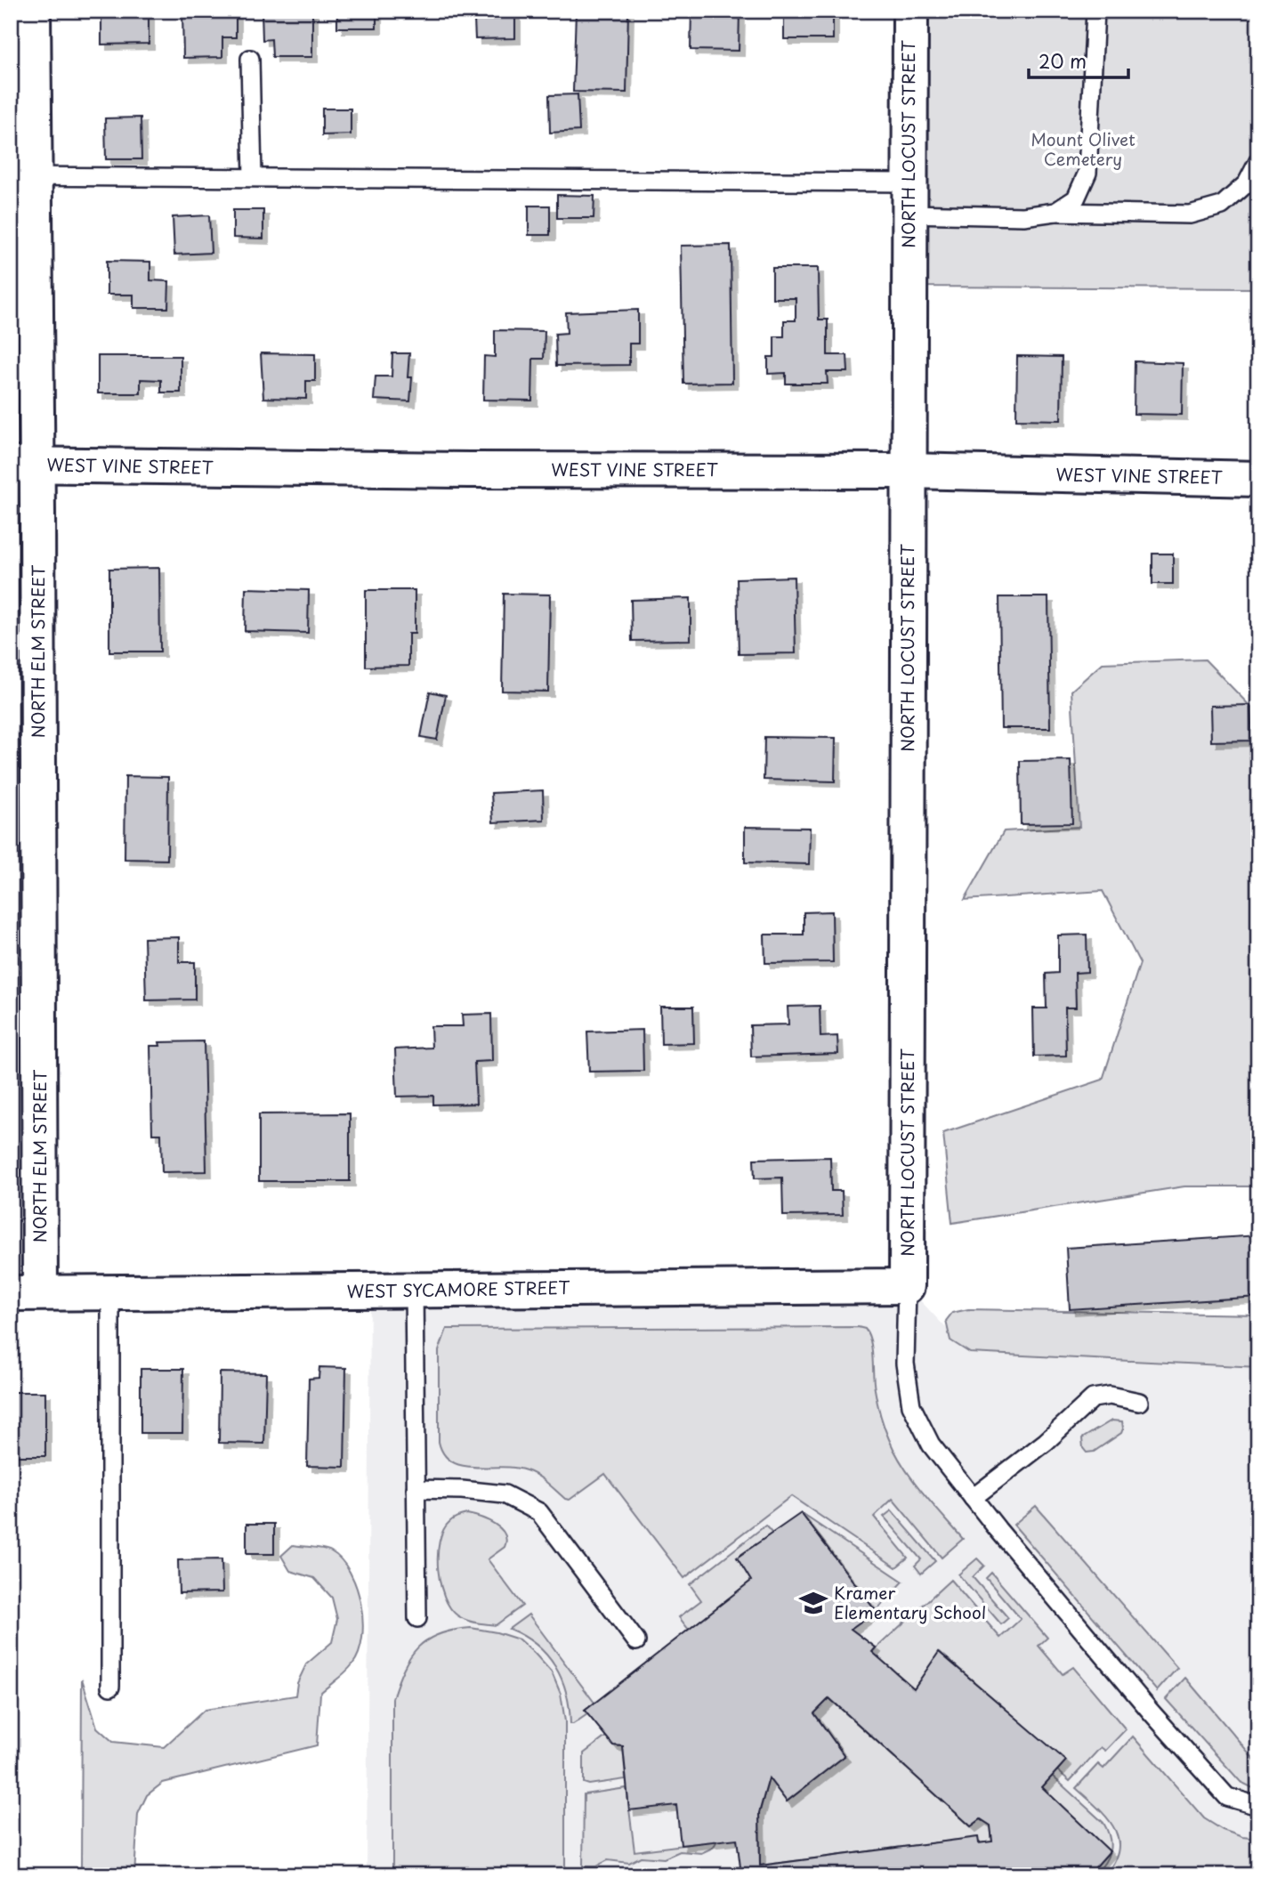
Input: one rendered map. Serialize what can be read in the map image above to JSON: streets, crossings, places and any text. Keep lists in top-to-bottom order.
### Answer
{
  "streets": {
    "street": [
      "NORTH LOCUST STREET",
      "WEST VINE STREET",
      "NORTH ELM STREET",
      "WEST SYCAMORE STREET"
    ]
  },
  "crossings": [
    ["NORTH LOCUST STREET", "WEST VINE STREET"],
    ["NORTH LOCUST STREET", "WEST SYCAMORE STREET"],
    ["WEST VINE STREET", "NORTH ELM STREET"],
    ["NORTH ELM STREET", "WEST SYCAMORE STREET"]
  ],
  "parks": ["Mount Olivet Cemetery"],
  "places": {
    "school or university": ["Kramer Elementary School"]
  },
  "scale_bar": "20 m"
}
